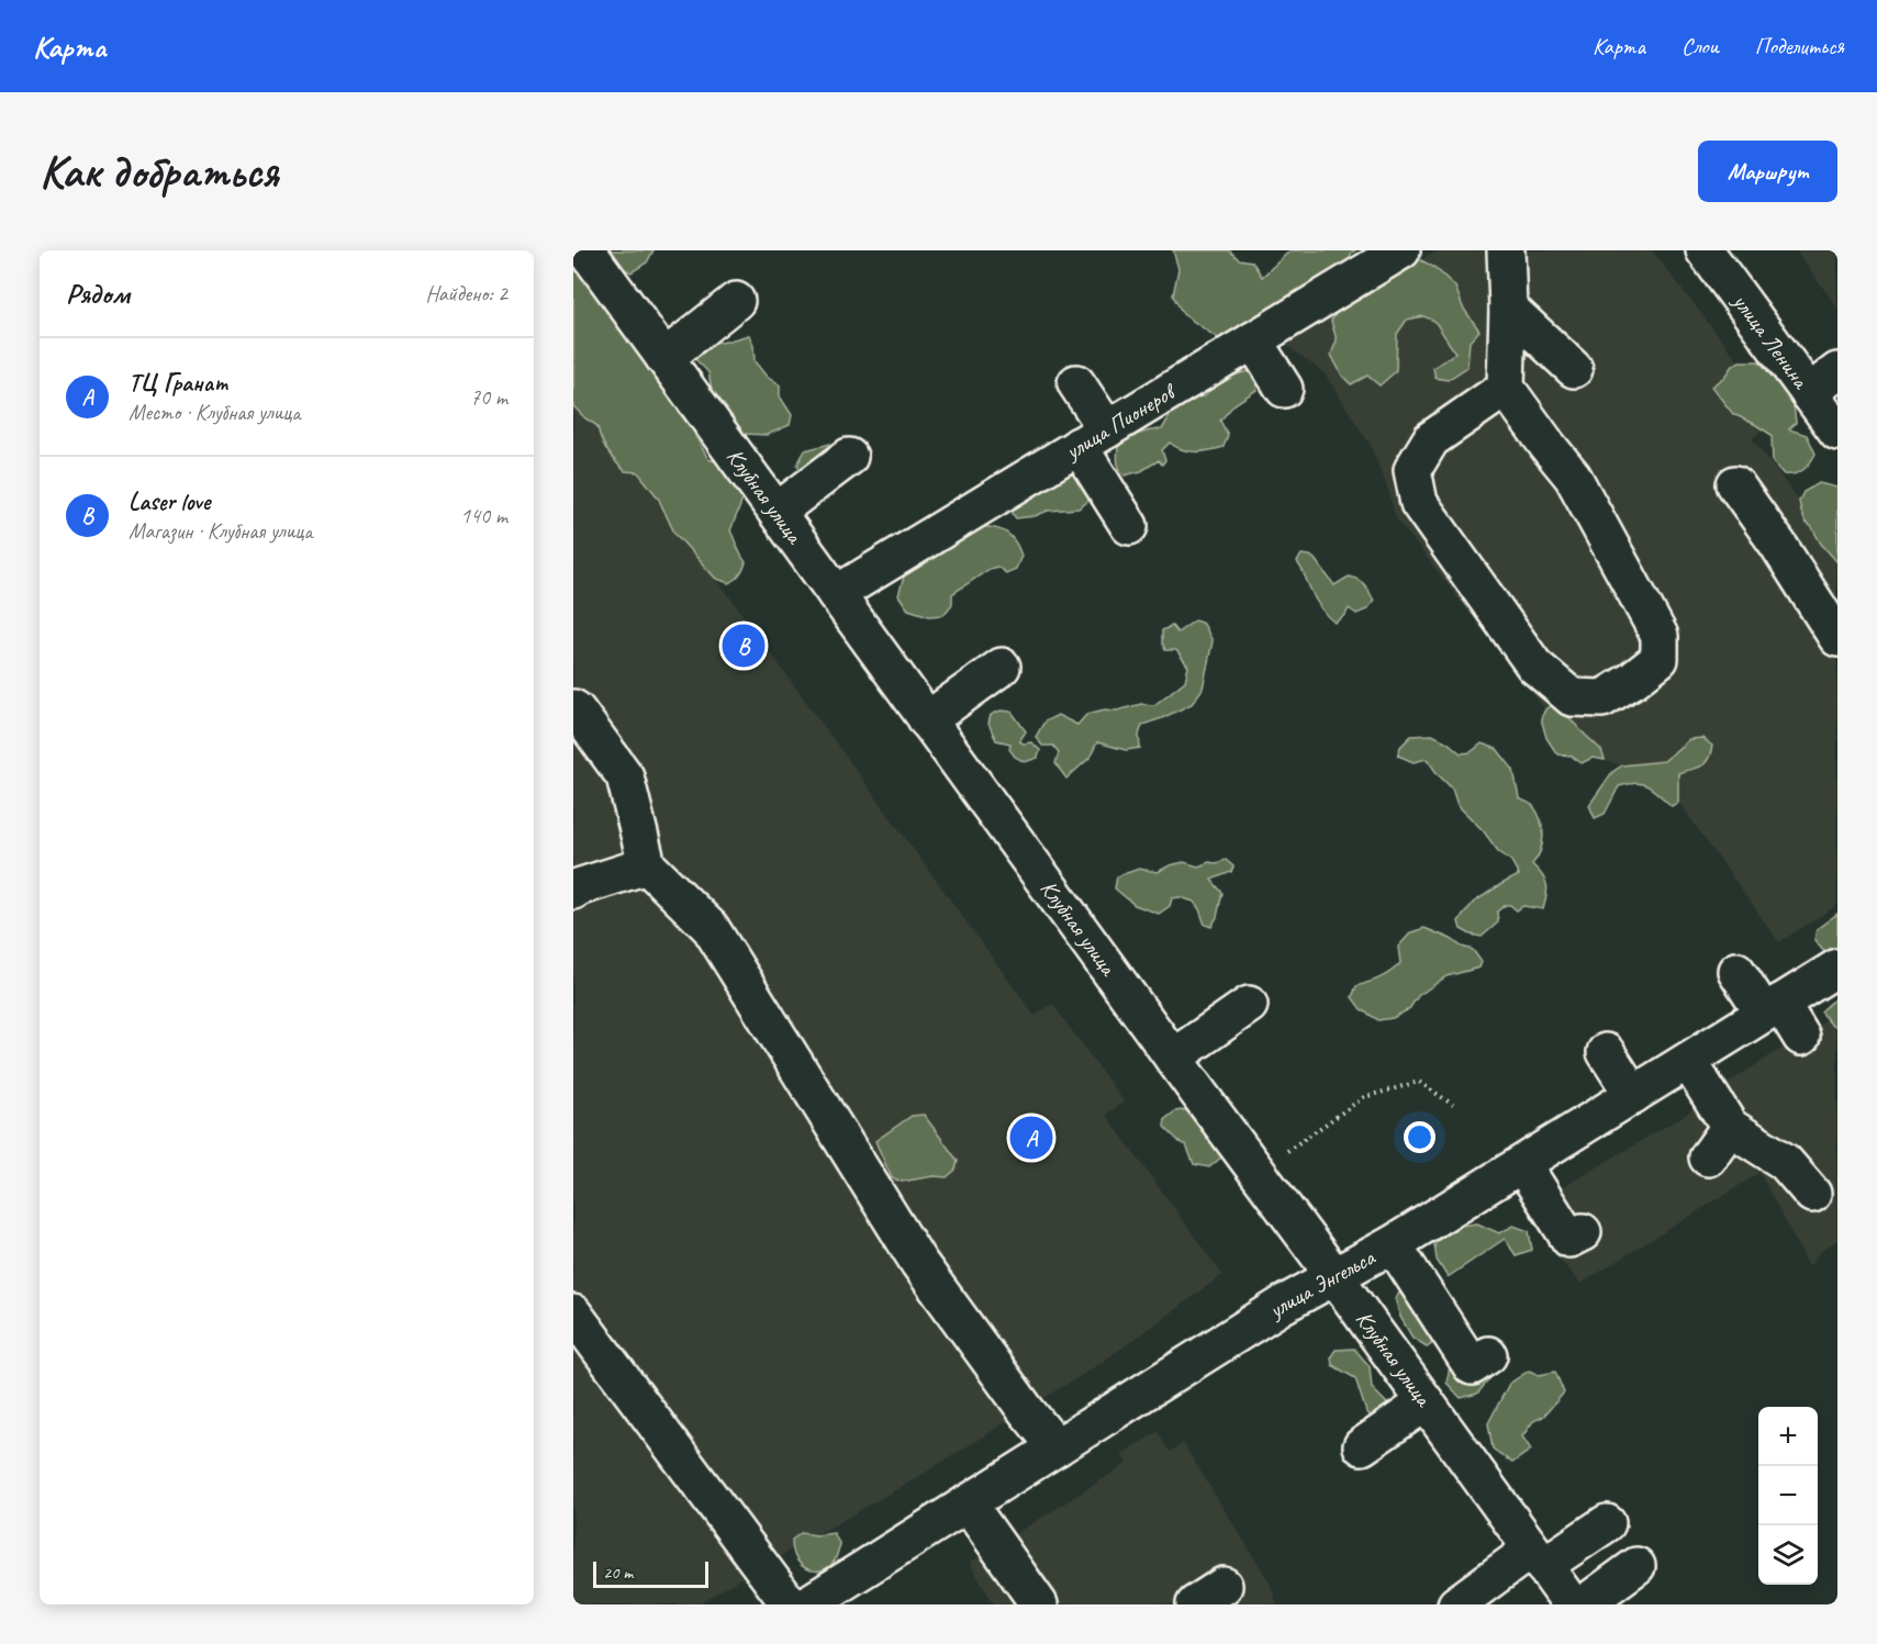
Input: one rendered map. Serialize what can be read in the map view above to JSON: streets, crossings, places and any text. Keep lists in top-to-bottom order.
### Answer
{
  "streets": {
    "street": [
      "улица Ленина",
      "улица Пионеров",
      "Клубная улица",
      "улица Энгельса"
    ]
  },
  "crossings": [
    ["улица Пионеров", "Клубная улица"],
    ["Клубная улица", "улица Энгельса"]
  ],
  "scale_bar": "20 m",
  "page": {
    "header": "Карта",
    "nav": ["Карта", "Слои", "Поделиться"],
    "buttons": "Маршрут",
    "title": "Как добраться",
    "heading": ["Рядом", "Найдено: 2"],
    "list": [
      {
        "mark": "A",
        "name": "ТЦ Гранат",
        "note": "Место · Клубная улица",
        "value": "70 m"
      },
      {
        "mark": "B",
        "name": "Laser love",
        "note": "Магазин · Клубная улица",
        "value": "140 m"
      }
    ],
    "pins": ["B", "A"],
    "map_buttons": ["+", "−"],
    "scale": "20 m"
  }
}
